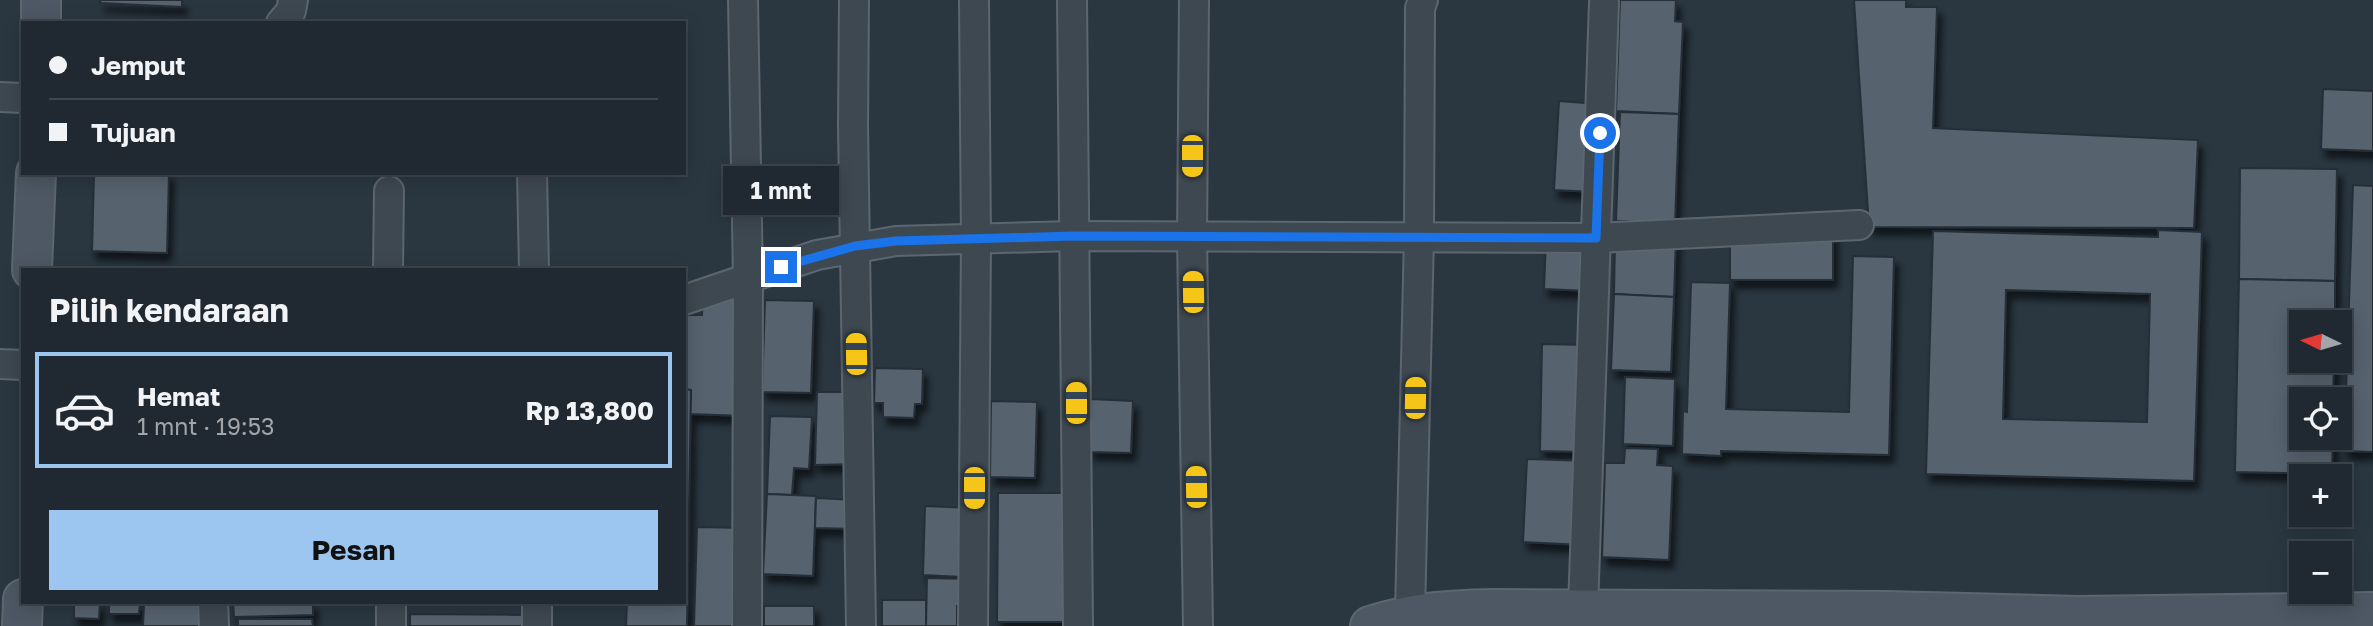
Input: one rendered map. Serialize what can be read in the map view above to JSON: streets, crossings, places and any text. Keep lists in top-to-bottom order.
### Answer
{
  "north": "left",
  "page": {
    "banner": ["Jemput", "Tujuan"],
    "bubble": "1 mnt",
    "heading": "Pilih kendaraan",
    "map_buttons": ["+", "−"],
    "list": [
      {
        "name": "Hemat",
        "note": "1 mnt · 19:53",
        "value": "Rp 13,800"
      }
    ],
    "buttons": "Pesan"
  }
}
